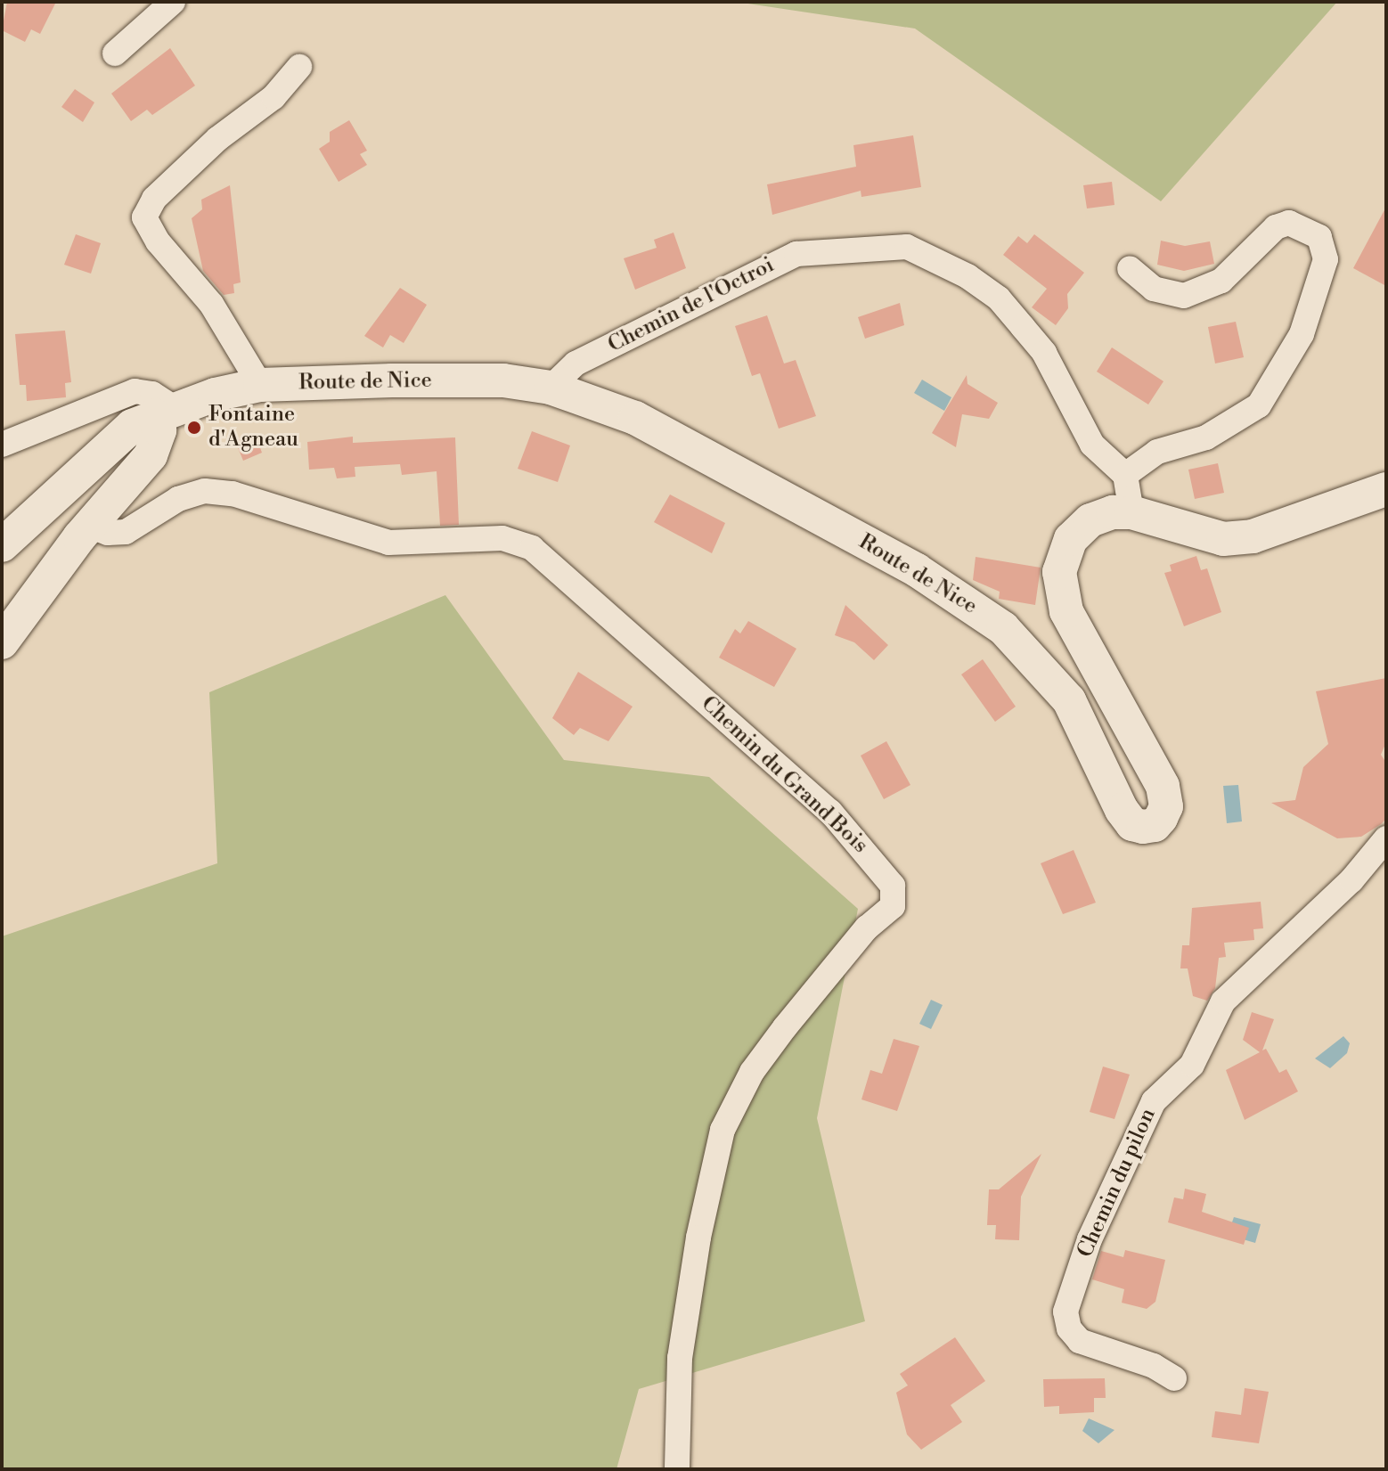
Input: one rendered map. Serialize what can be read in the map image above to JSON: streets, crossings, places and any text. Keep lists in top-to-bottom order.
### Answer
{
  "streets": {
    "main road": ["Route de Nice"],
    "street": ["Chemin de l'Octroi", "Chemin du Grand Bois", "Chemin du pilon"]
  },
  "crossings": [
    ["Chemin de l'Octroi", "Route de Nice"]
  ],
  "places": ["Fontaine d'Agneau"]
}
